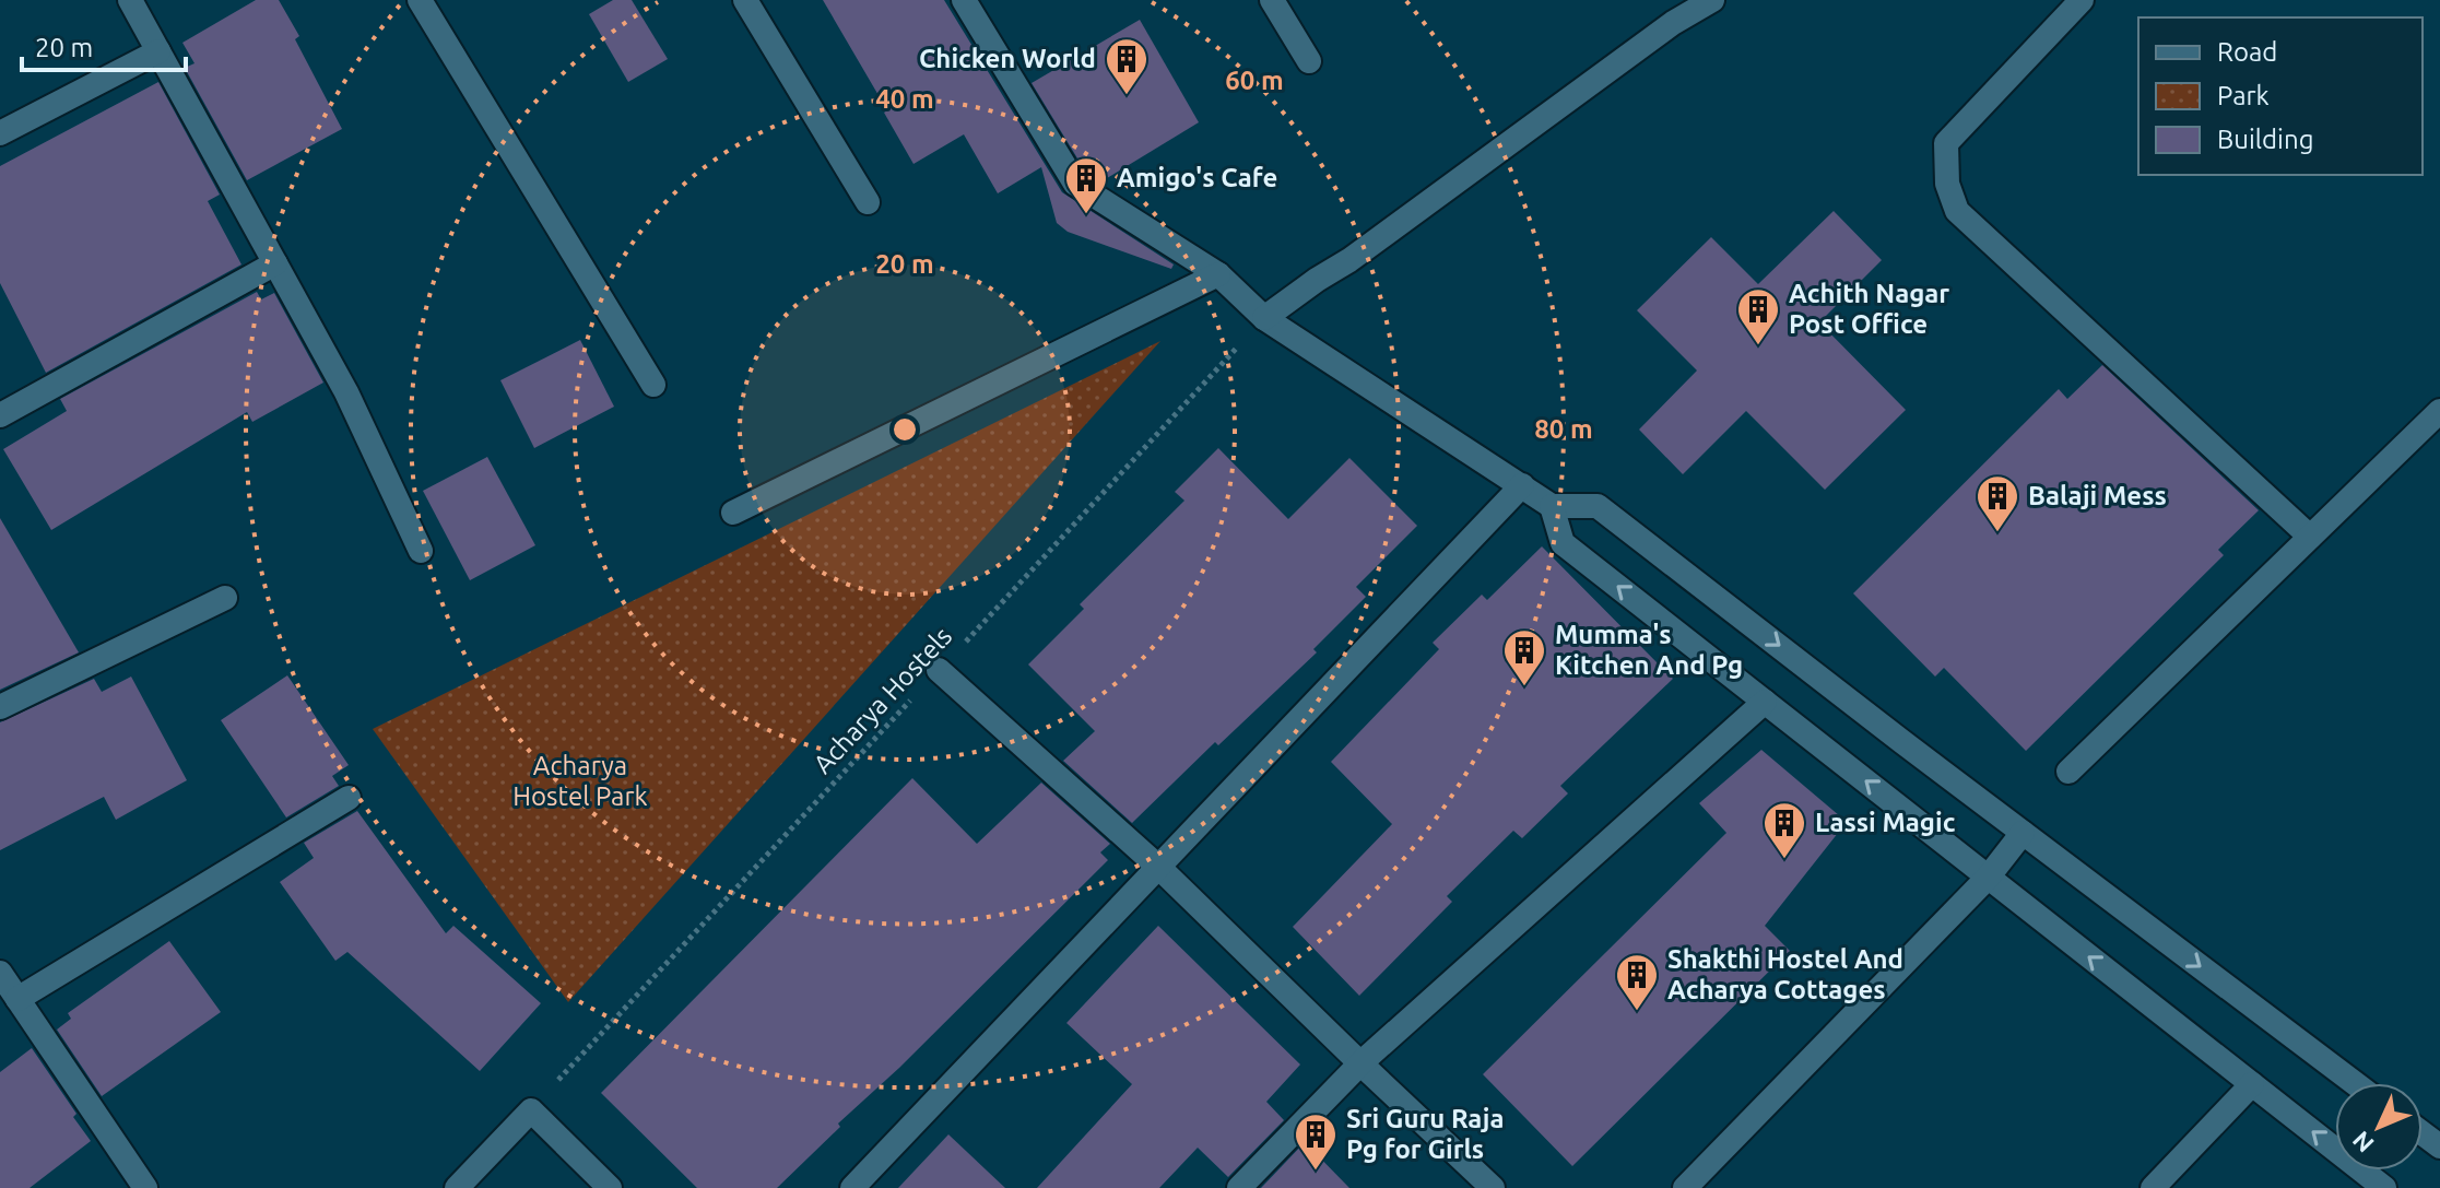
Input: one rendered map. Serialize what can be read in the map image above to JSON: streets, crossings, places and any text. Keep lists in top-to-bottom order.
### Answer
{
  "streets": {
    "path": ["Acharya Hostels"]
  },
  "parks": ["Acharya Hostel Park"],
  "places": {
    "building": [
      "Chicken World",
      "Amigo's Cafe",
      "Achith Nagar Post Office",
      "Balaji Mess",
      "Mumma's Kitchen And Pg",
      "Lassi Magic",
      "Shakthi Hostel And Acharya Cottages",
      "Sri Guru Raja Pg for Girls"
    ]
  },
  "legend": ["Road", "Park", "Building"],
  "scale_bar": "20 m",
  "north": "bottom left",
  "rings": [
    "60 m",
    "40 m",
    "20 m",
    "80 m"
  ]
}
